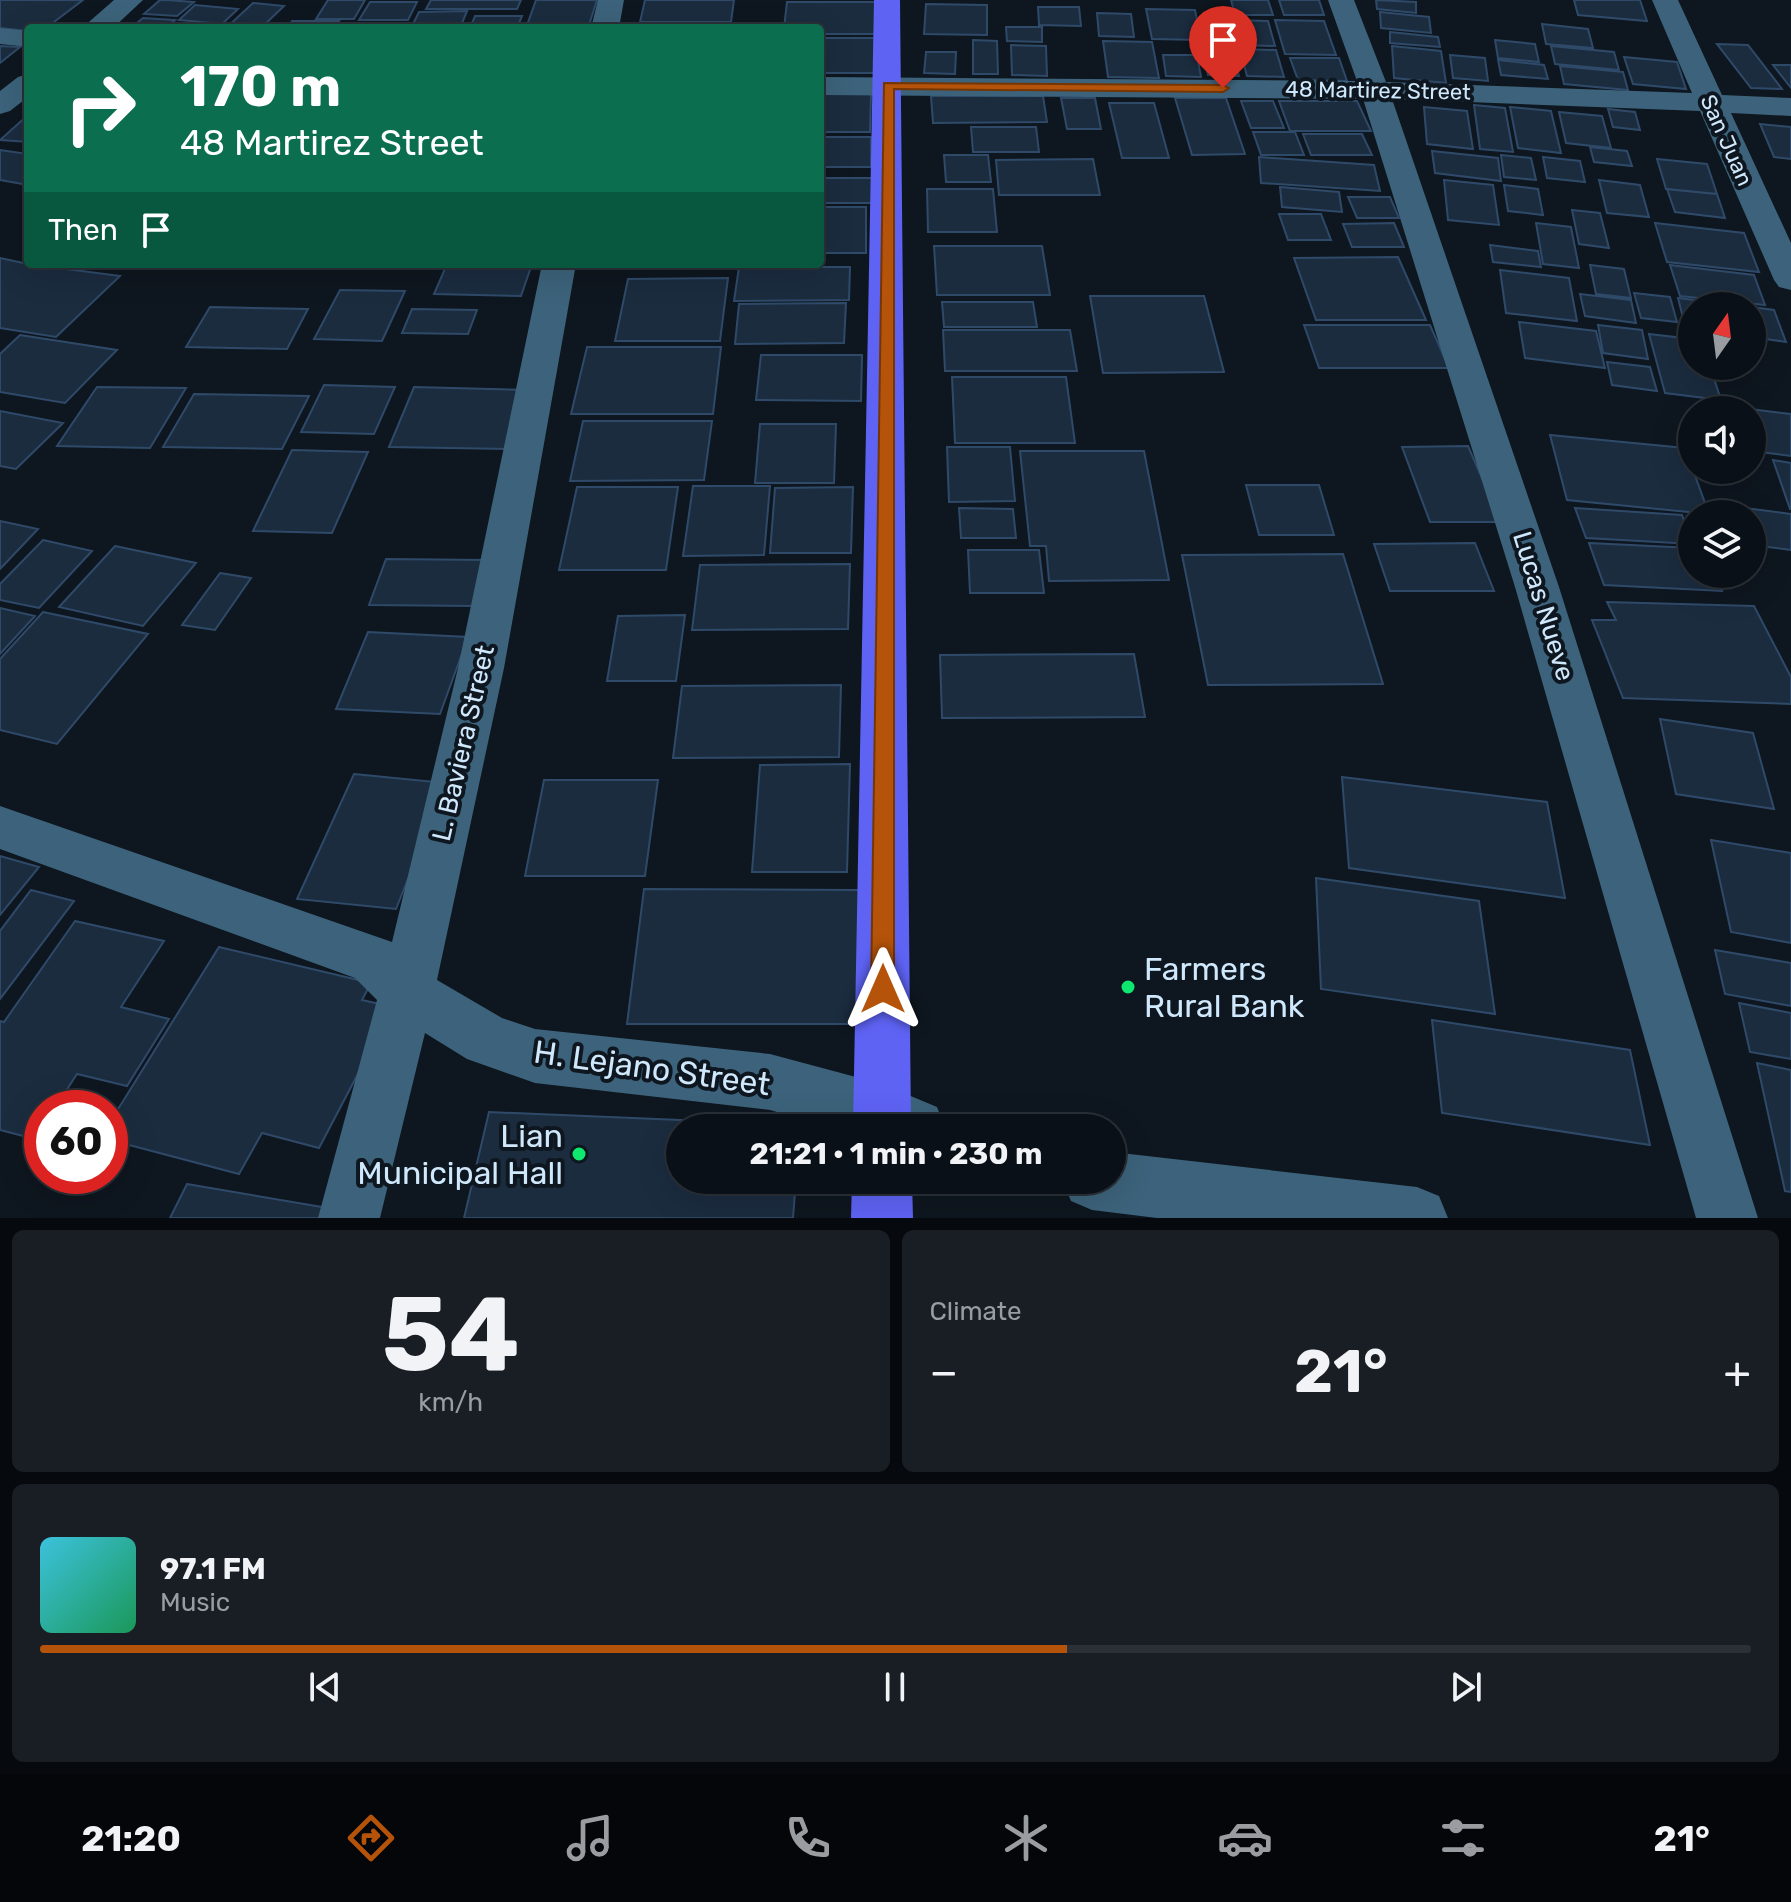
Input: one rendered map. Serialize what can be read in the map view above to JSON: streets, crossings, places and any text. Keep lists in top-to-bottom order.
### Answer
{
  "streets": {
    "street": [
      "48 Martirez Street",
      "San Juan",
      "Lucas Nueve",
      "L. Baviera Street",
      "H. Lejano Street"
    ]
  },
  "crossings": [
    ["48 Martirez Street", "San Juan"],
    ["48 Martirez Street", "Lucas Nueve"],
    ["L. Baviera Street", "H. Lejano Street"]
  ],
  "places": ["Farmers Rural Bank", "Lian Municipal Hall"],
  "north": "top",
  "page": {
    "turn": ["170 m", "48 Martirez Street"],
    "then": "Then",
    "limit": "60",
    "trip": "21:21 · 1 min · 230 m",
    "tile": [
      ["54", "km/h"],
      "Climate"
    ],
    "heat": ["−", "21°", "+"],
    "song": ["97.1 FM", "Music"],
    "tabs": ["21:20", "21°"]
  }
}
